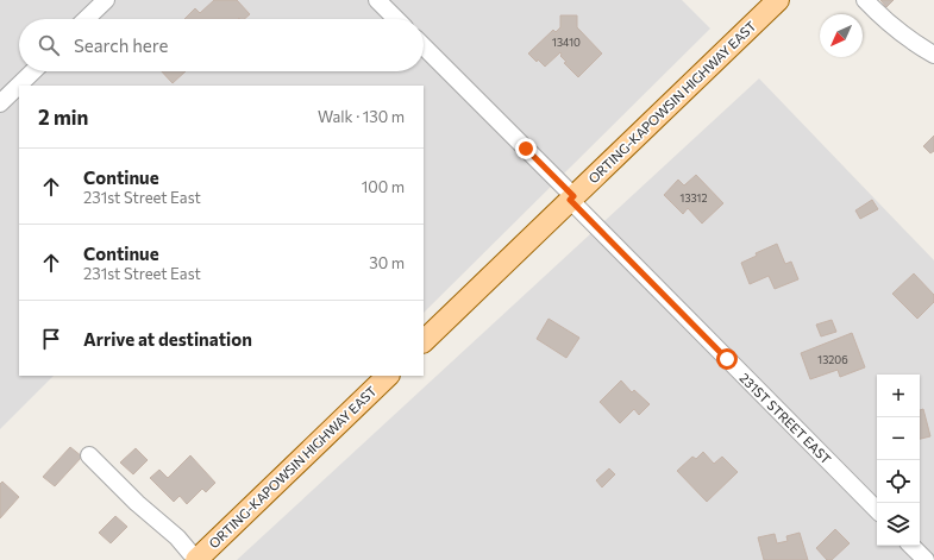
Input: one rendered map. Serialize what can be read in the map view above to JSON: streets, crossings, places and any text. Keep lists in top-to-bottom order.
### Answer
{
  "streets": {
    "main road": ["ORTING-KAPOWSIN HIGHWAY EAST"],
    "street": ["231ST STREET EAST"]
  },
  "crossings": [
    ["ORTING-KAPOWSIN HIGHWAY EAST", "231ST STREET EAST"]
  ],
  "house_numbers": ["13410", "13312", "13206"],
  "north": "bottom left",
  "page": {
    "search": "Search here",
    "heading": ["2 min", "Walk · 130 m"],
    "list": [
      ["Continue", "231st Street East", "100 m"],
      ["Continue", "231st Street East", "30 m"],
      "Arrive at destination"
    ],
    "map_buttons": ["+", "−"]
  }
}
